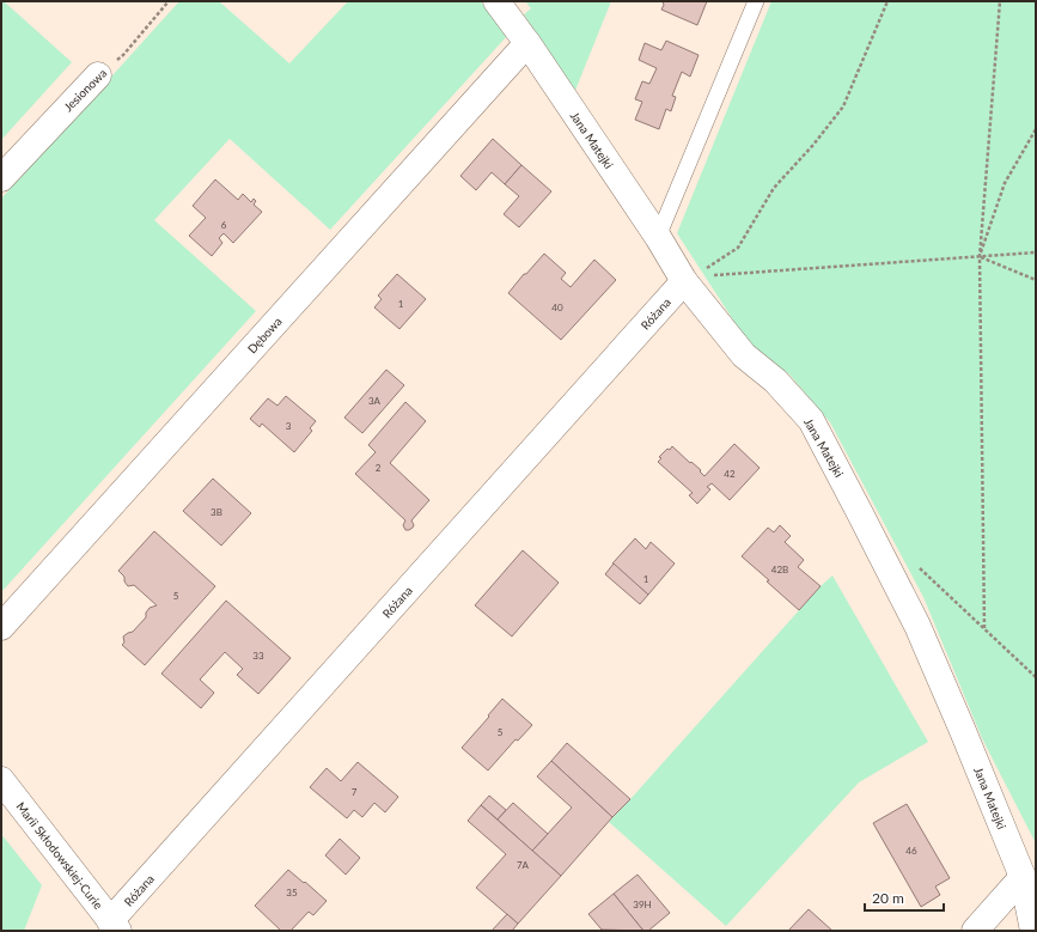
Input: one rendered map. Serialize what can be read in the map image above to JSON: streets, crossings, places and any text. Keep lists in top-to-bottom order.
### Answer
{
  "streets": {
    "street": [
      "Jesionowa",
      "Jana Matejki",
      "Różana",
      "Dębowa",
      "Marii Skłodowskiej-Curie"
    ]
  },
  "crossings": [
    ["Jana Matejki", "Różana"],
    ["Jana Matejki", "Dębowa"],
    ["Różana", "Marii Skłodowskiej-Curie"]
  ],
  "house_numbers": [
    "6",
    "1",
    "40",
    "3A",
    "3",
    "2",
    "42",
    "3B",
    "42B",
    "1",
    "5",
    "33",
    "5",
    "7",
    "46",
    "7A",
    "35",
    "39H"
  ],
  "scale_bar": "20 m"
}
